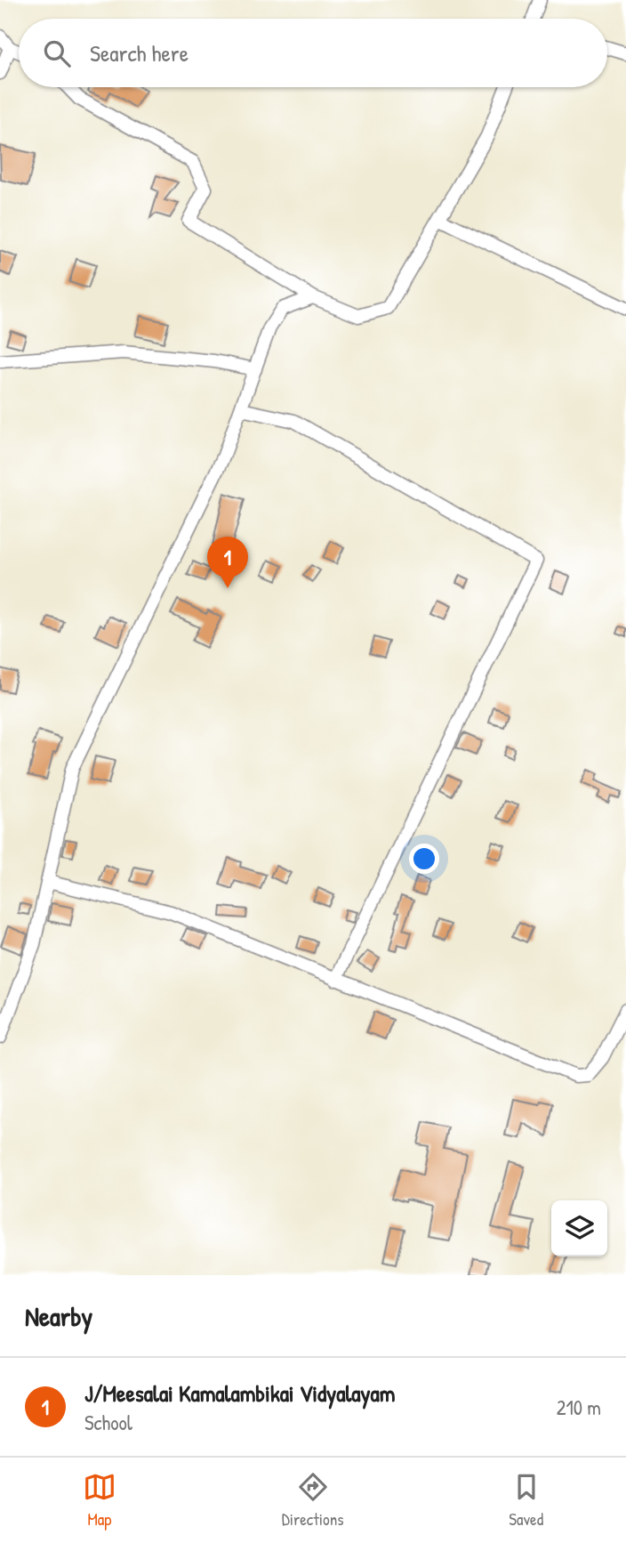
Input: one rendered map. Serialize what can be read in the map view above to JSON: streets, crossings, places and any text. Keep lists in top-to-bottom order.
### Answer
{
  "page": {
    "search": "Search here",
    "pins": "1",
    "heading": "Nearby",
    "list": [
      {
        "mark": "1",
        "name": "J/Meesalai Kamalambikai Vidyalayam",
        "note": "School",
        "value": "210 m"
      }
    ],
    "nav": ["Map", "Directions", "Saved"]
  }
}
